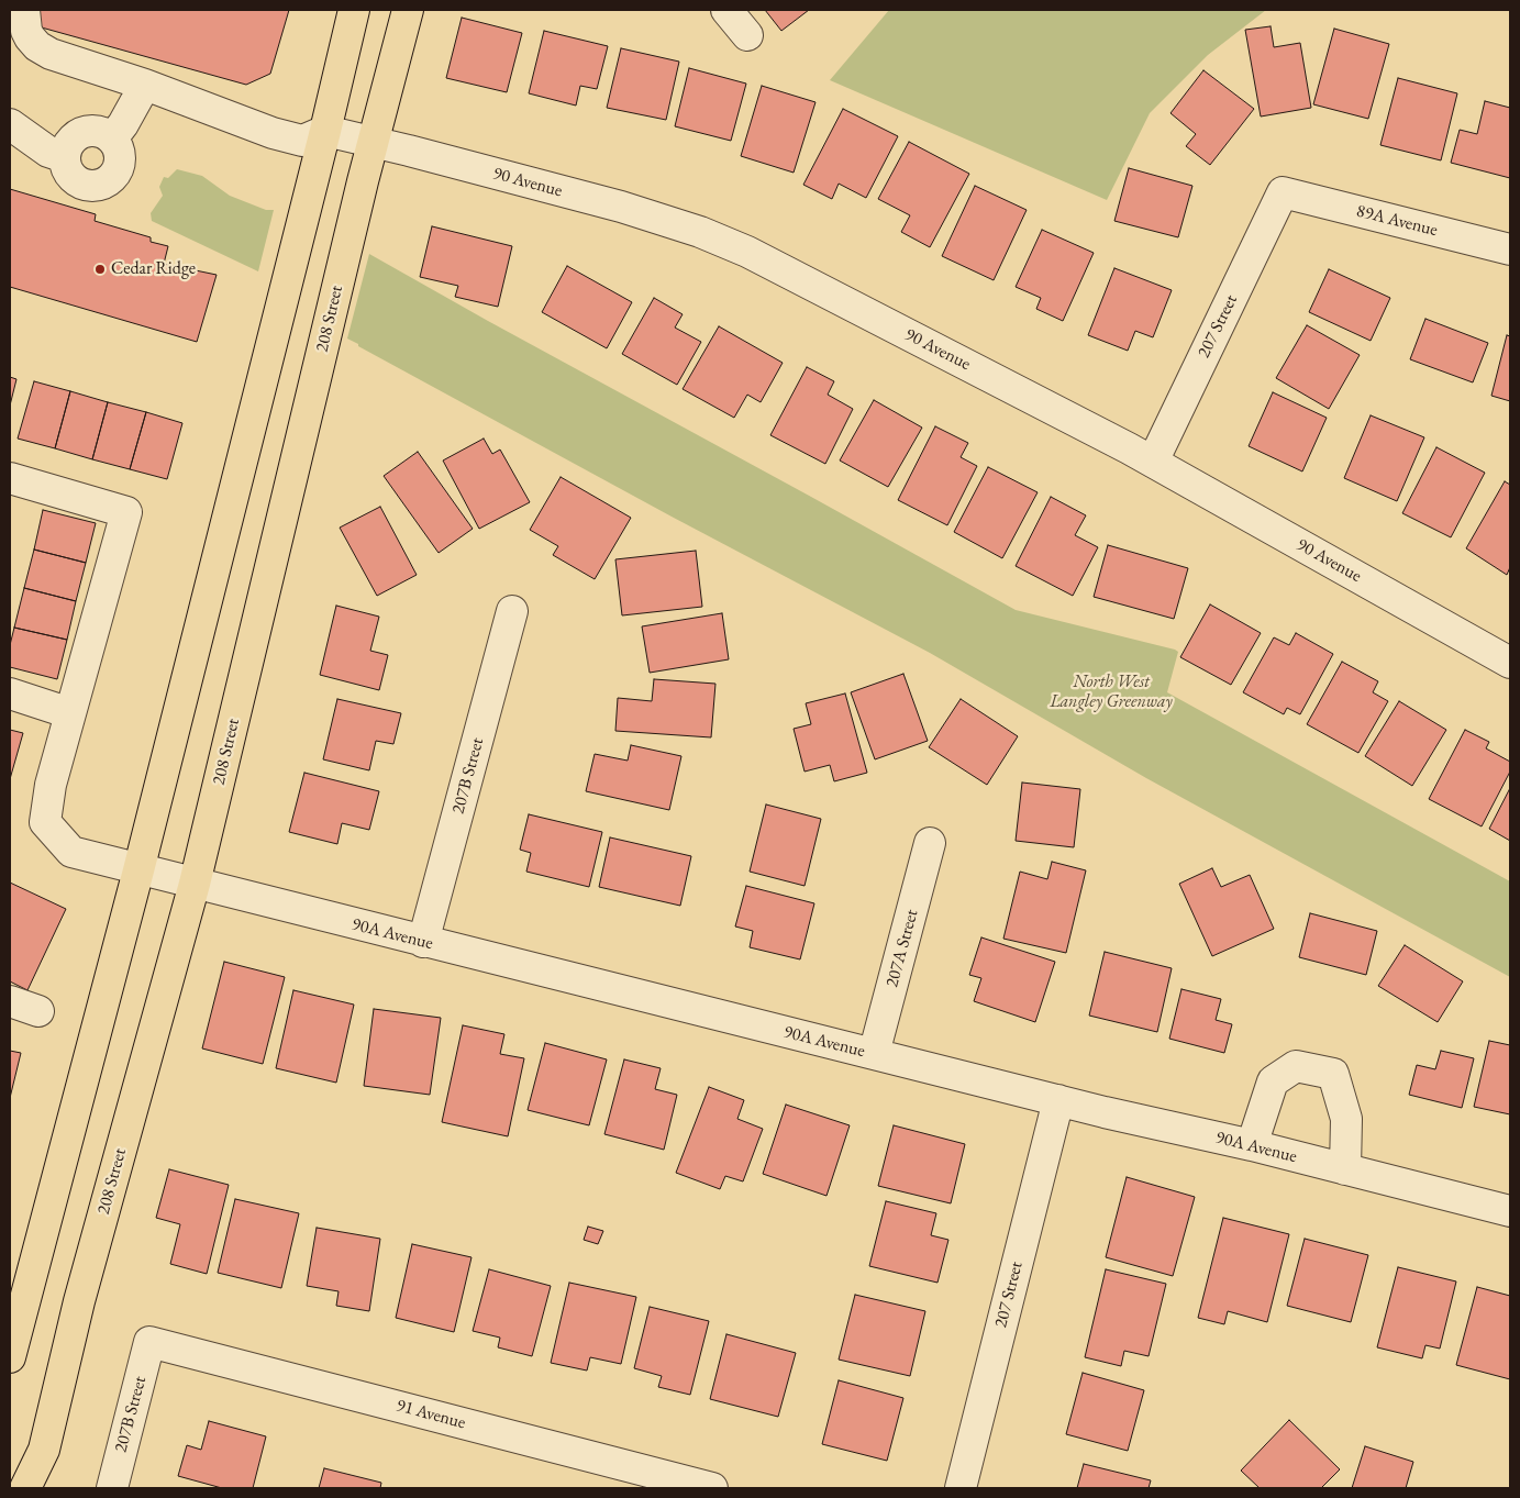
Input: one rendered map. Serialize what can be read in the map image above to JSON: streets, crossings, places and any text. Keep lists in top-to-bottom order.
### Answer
{
  "streets": {
    "main road": ["208 Street"],
    "street": [
      "90 Avenue",
      "89A Avenue",
      "207 Street",
      "207B Street",
      "90A Avenue",
      "207A Street",
      "91 Avenue"
    ]
  },
  "crossings": [
    ["90 Avenue", "208 Street"],
    ["90 Avenue", "207 Street"],
    ["89A Avenue", "207 Street"],
    ["208 Street", "90A Avenue"],
    ["207 Street", "90A Avenue"],
    ["207B Street", "90A Avenue"],
    ["207B Street", "91 Avenue"],
    ["90A Avenue", "207A Street"]
  ],
  "parks": ["North West Langley Greenway"],
  "places": ["Cedar Ridge"]
}
